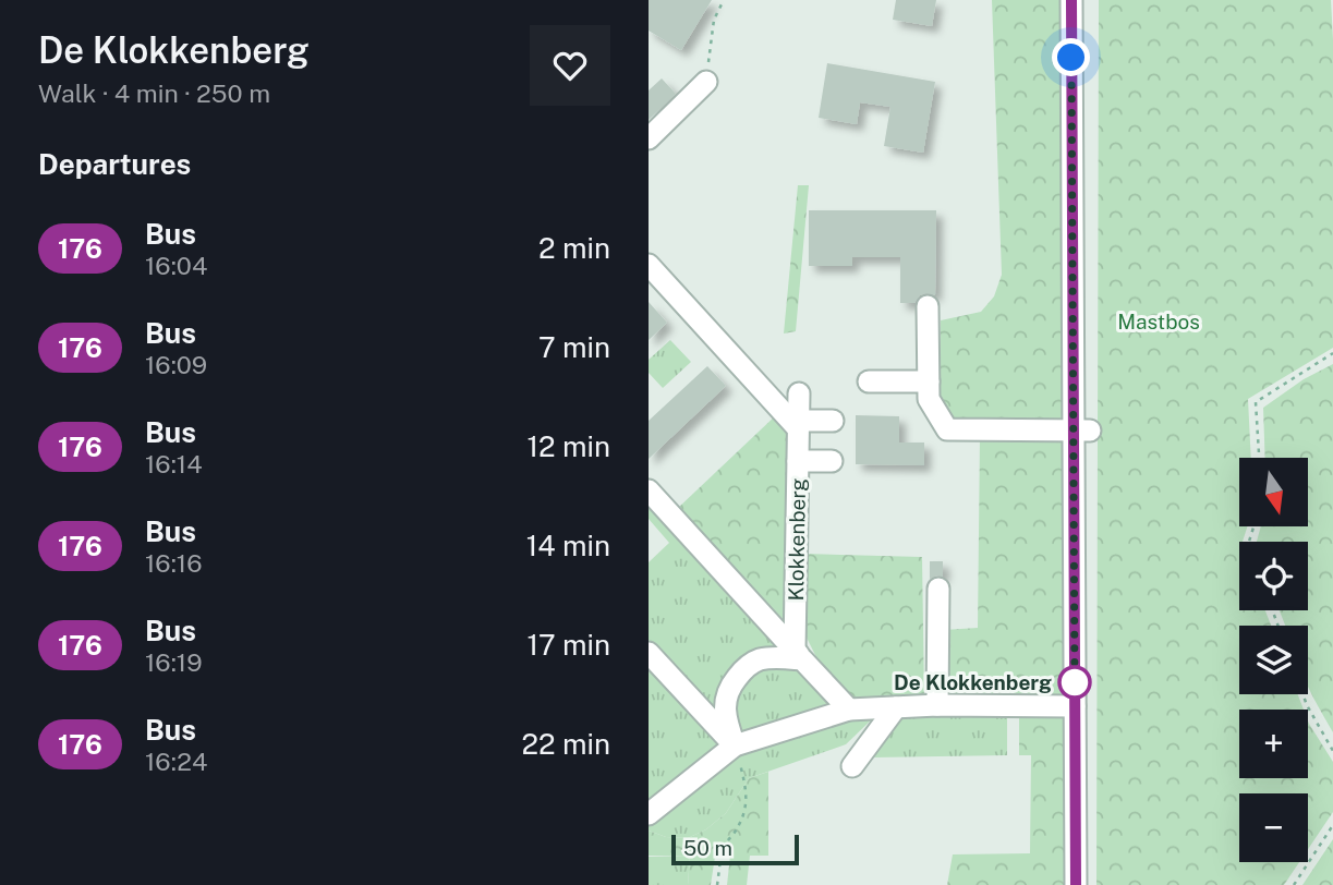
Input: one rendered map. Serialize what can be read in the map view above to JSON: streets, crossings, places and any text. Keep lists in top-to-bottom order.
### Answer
{
  "streets": {
    "street": ["Klokkenberg"]
  },
  "parks": ["Mastbos"],
  "places": ["De Klokkenberg"],
  "lines": ["bus line 176"],
  "scale_bar": "50 m",
  "north": "bottom",
  "page": {
    "heading": [
      ["De Klokkenberg", "Walk · 4 min · 250 m"],
      "Departures"
    ],
    "list": [
      {
        "mark": "176",
        "name": "Bus",
        "note": "16:04",
        "value": "2 min"
      },
      {
        "mark": "176",
        "name": "Bus",
        "note": "16:09",
        "value": "7 min"
      },
      {
        "mark": "176",
        "name": "Bus",
        "note": "16:14",
        "value": "12 min"
      },
      {
        "mark": "176",
        "name": "Bus",
        "note": "16:16",
        "value": "14 min"
      },
      {
        "mark": "176",
        "name": "Bus",
        "note": "16:19",
        "value": "17 min"
      },
      {
        "mark": "176",
        "name": "Bus",
        "note": "16:24",
        "value": "22 min"
      }
    ],
    "map_buttons": ["+", "−"],
    "scale": "50 m"
  }
}
